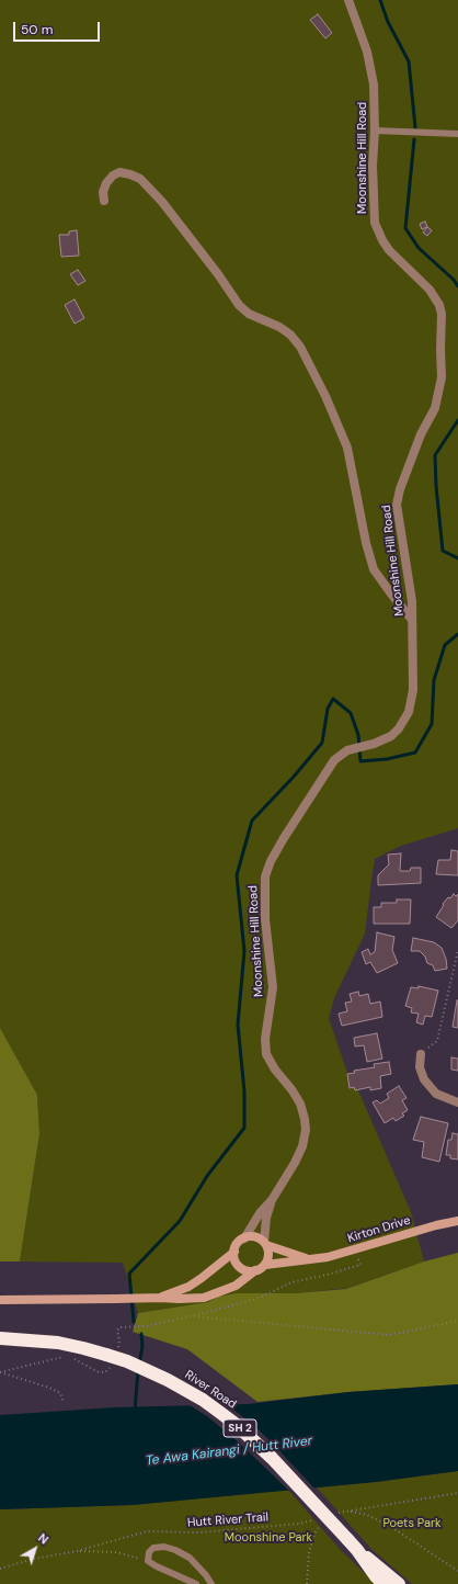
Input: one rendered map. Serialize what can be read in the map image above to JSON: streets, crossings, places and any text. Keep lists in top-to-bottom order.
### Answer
{
  "streets": {
    "highway": ["River Road", "SH 2"],
    "street": ["Moonshine Hill Road", "Kirton Drive"],
    "path": ["Hutt River Trail"]
  },
  "crossings": [
    ["Moonshine Hill Road", "Kirton Drive"]
  ],
  "water": ["Te Awa Kairangi / Hutt River"],
  "parks": ["Poets Park", "Moonshine Park"],
  "scale_bar": "50 m",
  "north": "top right"
}
